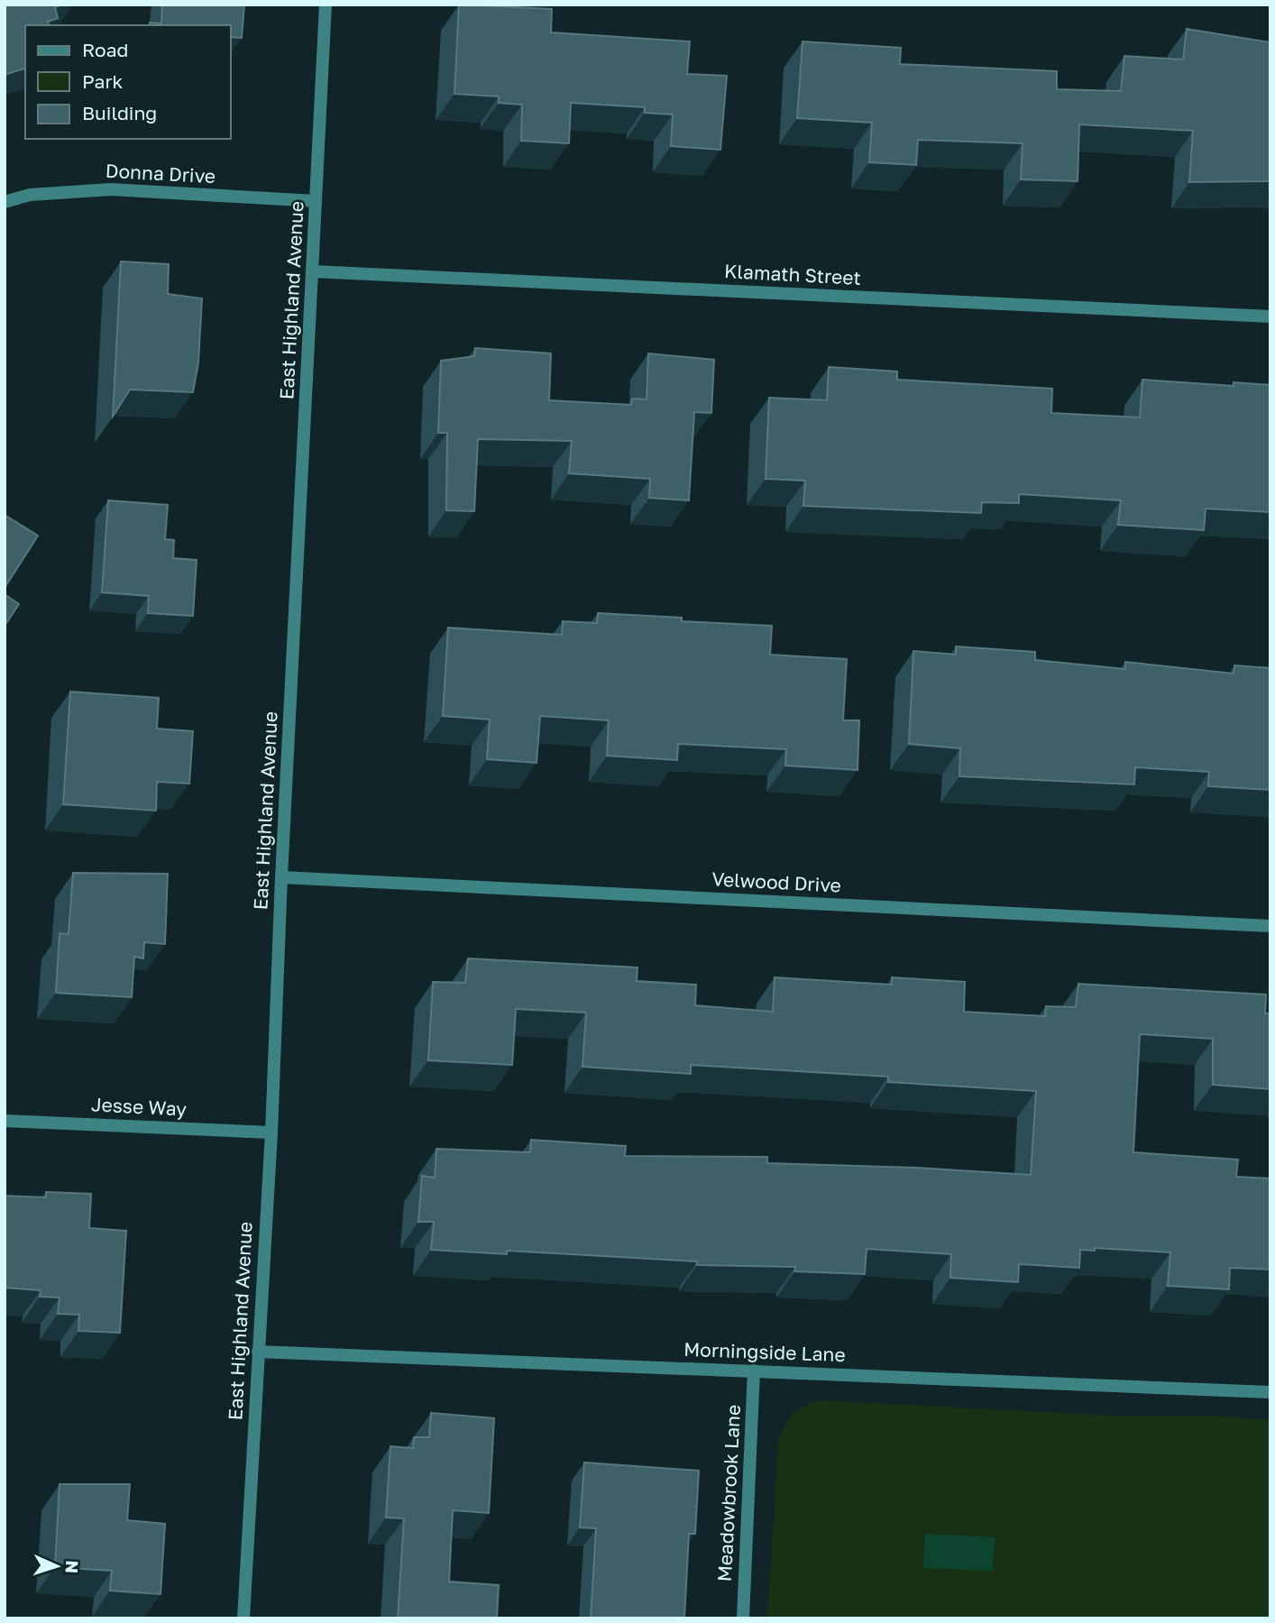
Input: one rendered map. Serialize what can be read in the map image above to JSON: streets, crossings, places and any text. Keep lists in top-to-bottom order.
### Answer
{
  "streets": {
    "street": [
      "Donna Drive",
      "Klamath Street",
      "East Highland Avenue",
      "Velwood Drive",
      "Jesse Way",
      "Morningside Lane",
      "Meadowbrook Lane"
    ]
  },
  "crossings": [
    ["Donna Drive", "East Highland Avenue"],
    ["Klamath Street", "East Highland Avenue"],
    ["East Highland Avenue", "Velwood Drive"],
    ["East Highland Avenue", "Jesse Way"],
    ["East Highland Avenue", "Morningside Lane"],
    ["Morningside Lane", "Meadowbrook Lane"]
  ],
  "legend": ["Road", "Park", "Building"],
  "north": "right"
}
